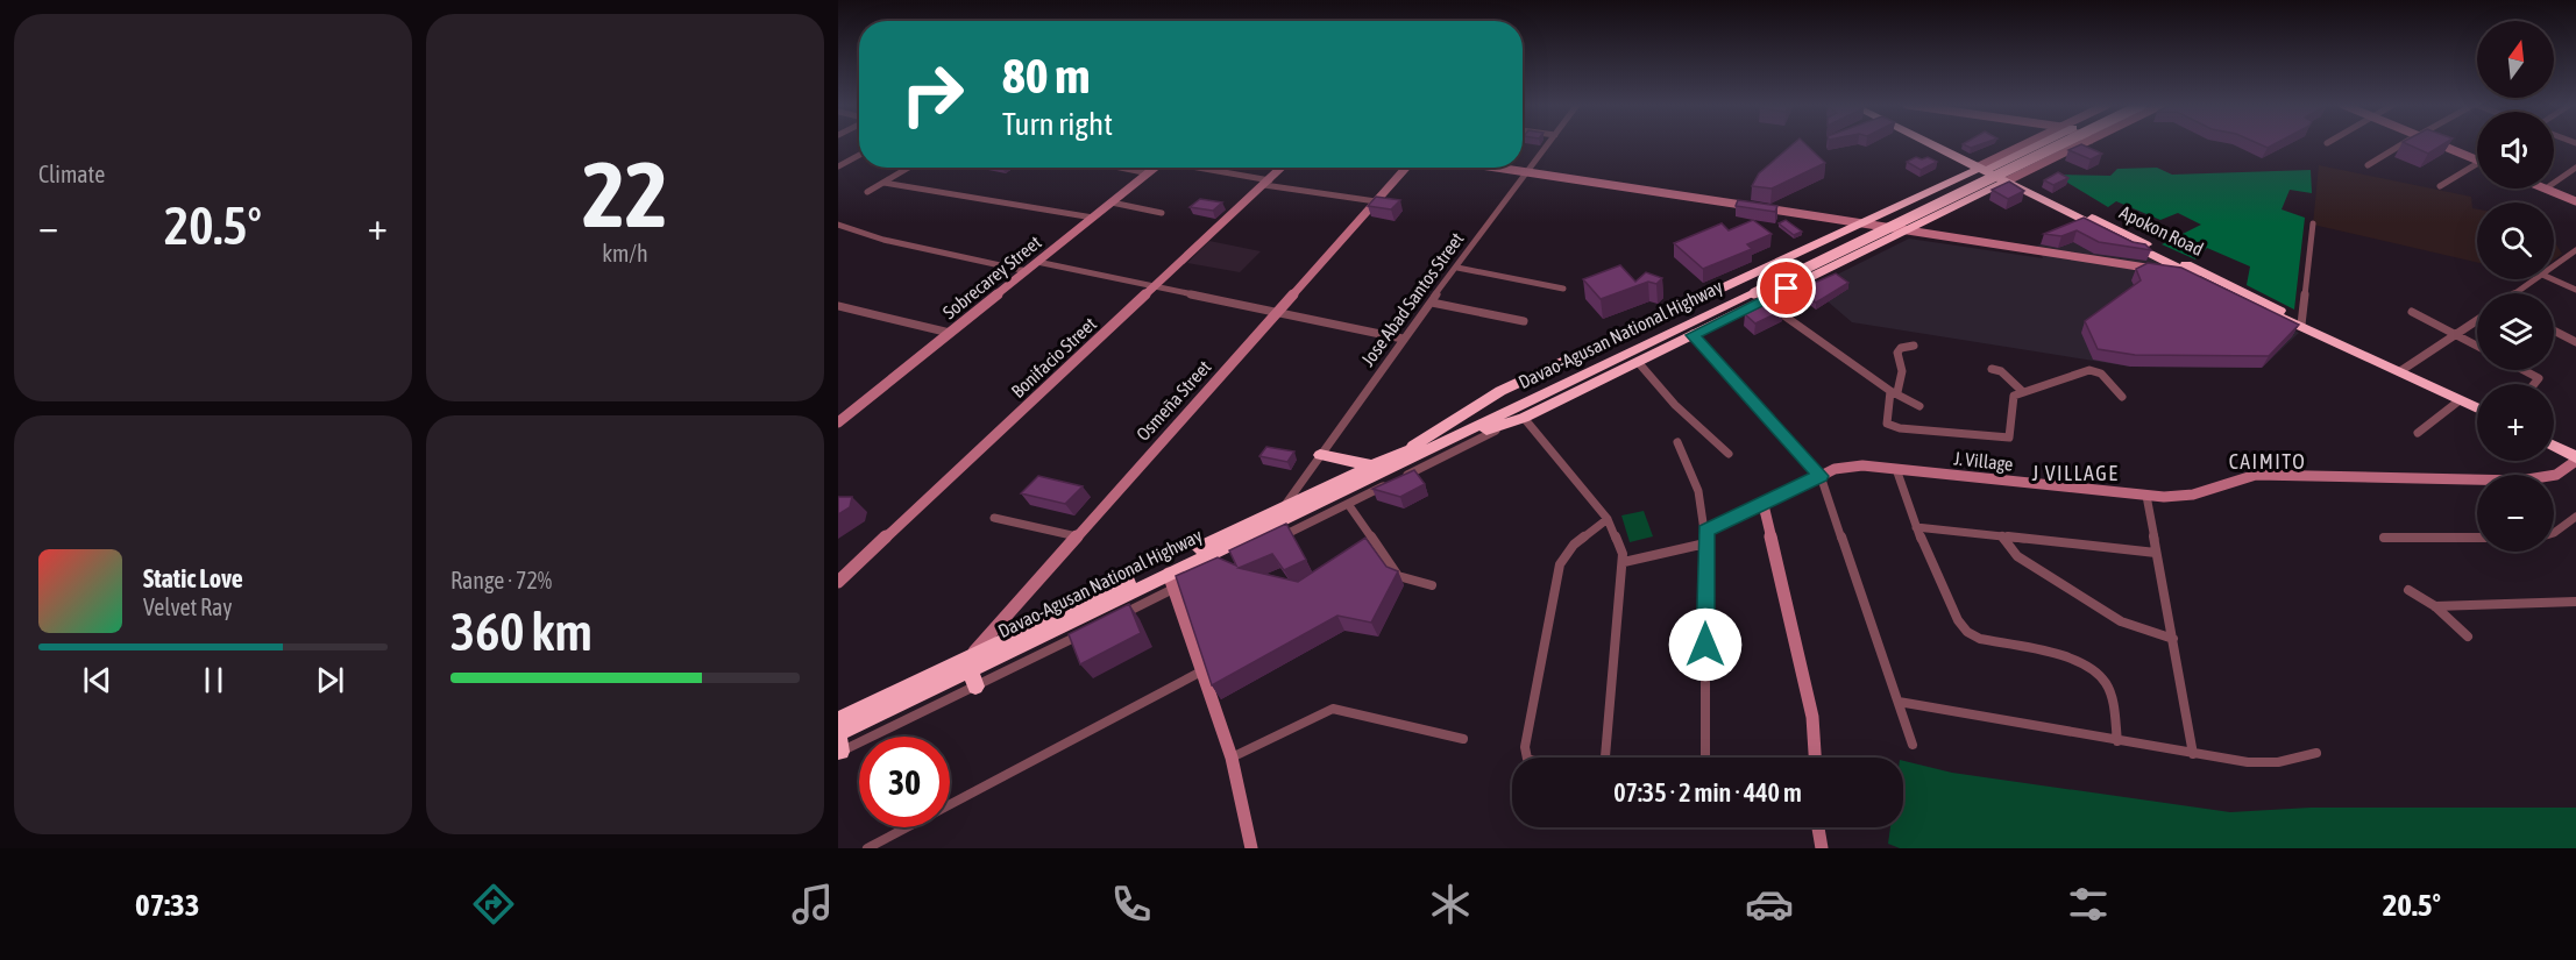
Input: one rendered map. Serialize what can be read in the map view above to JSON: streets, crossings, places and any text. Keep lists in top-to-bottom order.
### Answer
{
  "streets": {
    "highway": ["Apokon Road", "Davao-Agusan National Highway"],
    "street": [
      "Sobrecarey Street",
      "Jose Abad Santos Street",
      "Bonifacio Street",
      "Osmeña Street",
      "J. Village"
    ]
  },
  "crossings": [
    ["Apokon Road", "Davao-Agusan National Highway"],
    ["Jose Abad Santos Street", "Davao-Agusan National Highway"],
    ["Davao-Agusan National Highway", "Osmeña Street"]
  ],
  "districts": ["CAIMITO", "J VILLAGE"],
  "north": "top",
  "page": {
    "tile": [
      "Climate",
      ["22", "km/h"],
      ["Range · 72%", "360 km"]
    ],
    "map_buttons": ["+", "−"],
    "turn": ["80 m", "Turn right"],
    "heat": ["−", "20.5°", "+"],
    "song": ["Static Love", "Velvet Ray"],
    "limit": "30",
    "trip": "07:35 · 2 min · 440 m",
    "tabs": ["07:33", "20.5°"]
  }
}
